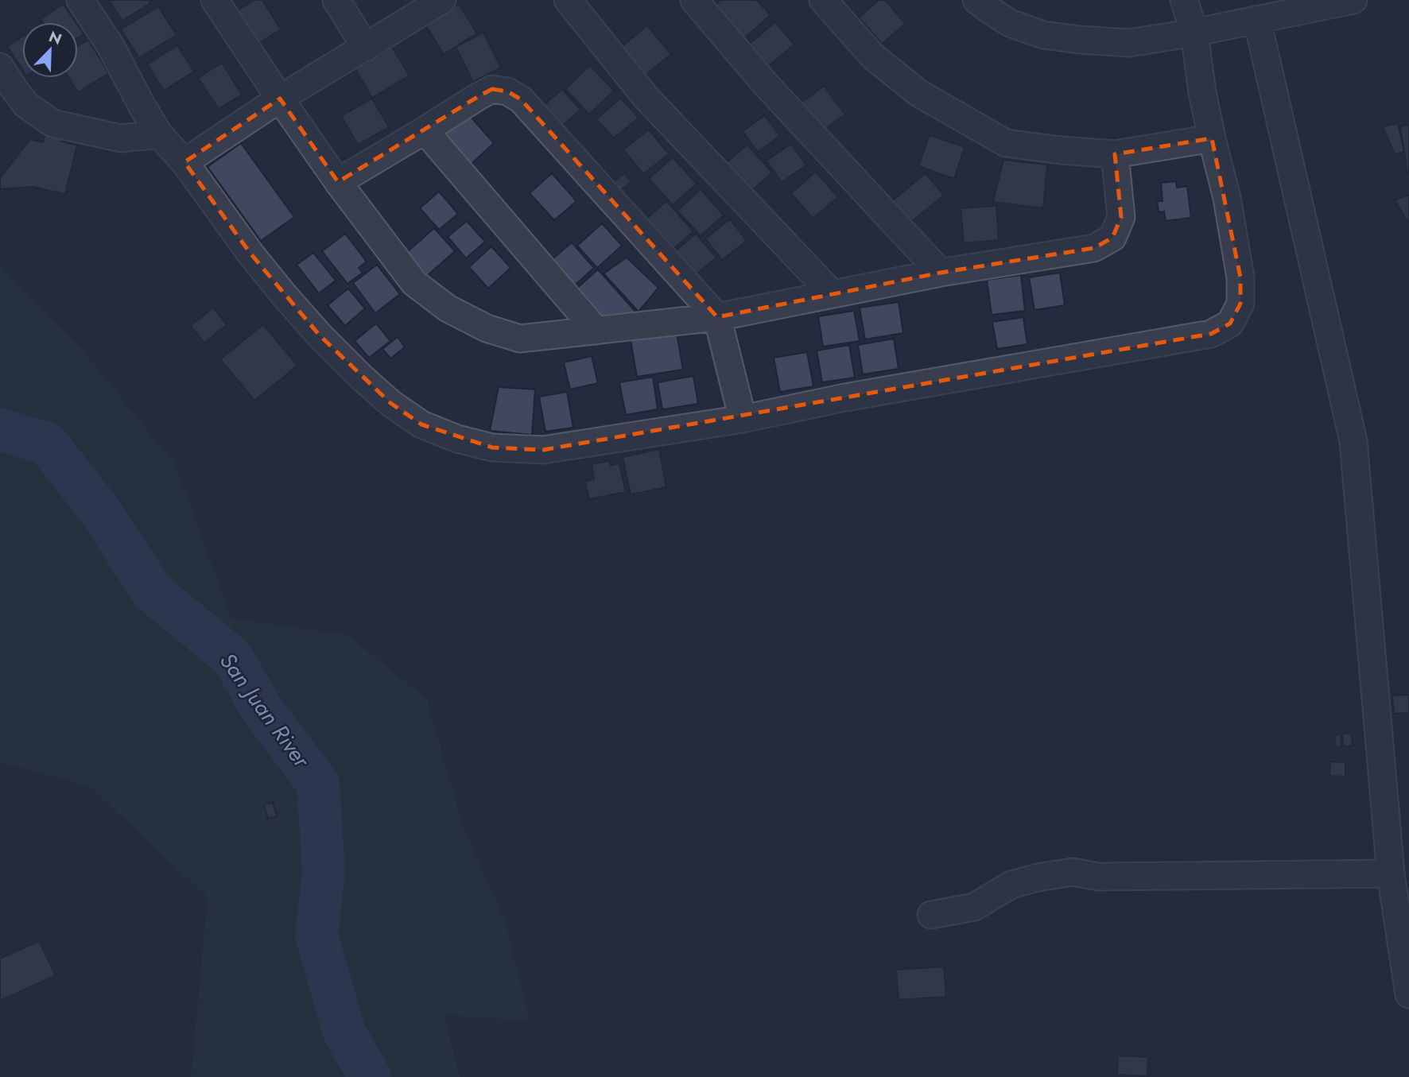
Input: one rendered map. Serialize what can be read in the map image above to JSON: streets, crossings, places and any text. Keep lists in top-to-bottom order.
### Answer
{
  "water": ["San Juan River"],
  "north": "top right"
}
